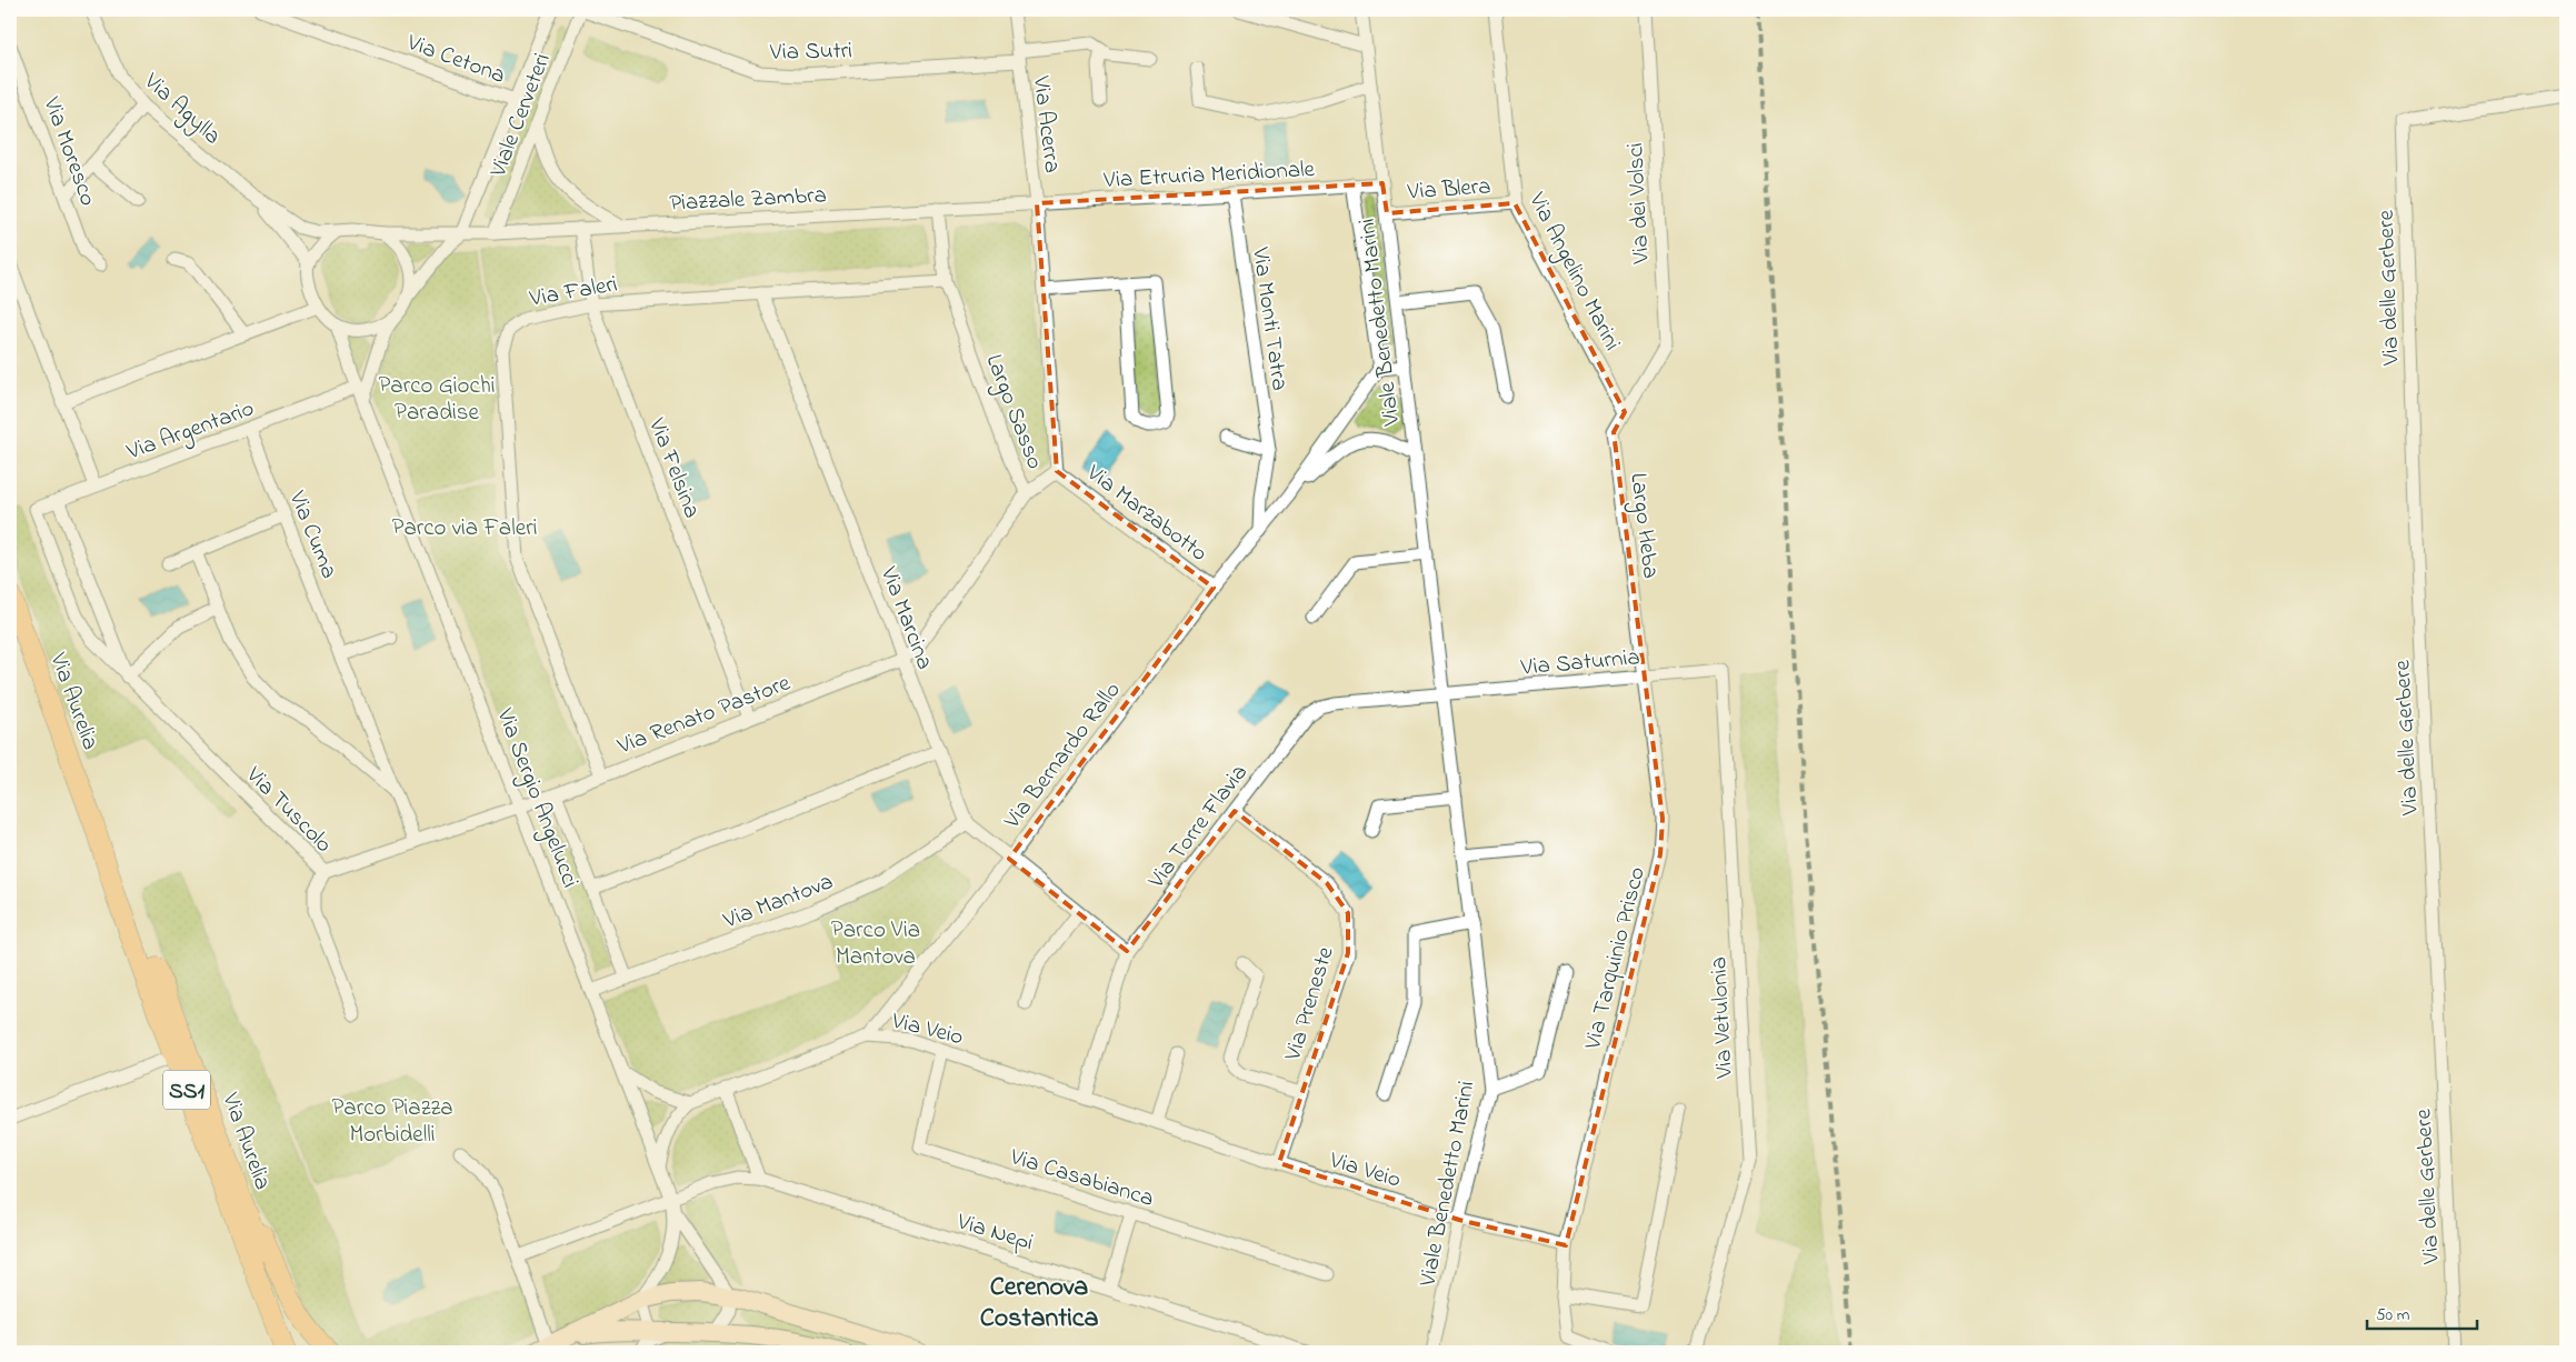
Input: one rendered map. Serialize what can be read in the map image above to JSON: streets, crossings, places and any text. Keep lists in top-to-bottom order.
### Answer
{
  "streets": {
    "main road": ["Via Aurelia", "SS1"],
    "street": [
      "Via Sutri",
      "Via Cetona",
      "Via Agylla",
      "Viale Cerveteri",
      "Via Acerra",
      "Via Moresco",
      "Via Etruria Meridionale",
      "Via Blera",
      "Piazzale Zambra",
      "Via dei Volsci",
      "Via Angelino Marini",
      "Via delle Gerbere",
      "Via Faleri",
      "Via Monti Tatra",
      "Viale Benedetto Marini",
      "Largo Sasso",
      "Via Argentario",
      "Via Felsina",
      "Via Marzabotto",
      "Largo Heba",
      "Via Cuma",
      "Via Marcina",
      "Via Saturnia",
      "Via Renato Pastore",
      "Via Bernardo Rallo",
      "Via Sergio Angelucci",
      "Via Tuscolo",
      "Via Torre Flavia",
      "Via Mantova",
      "Via Tarquinio Prisco",
      "Via Preneste",
      "Via Vetulonia",
      "Via Veio",
      "Via Casabianca",
      "Via Nepi"
    ]
  },
  "crossings": [
    ["Via Sutri", "Viale Cerveteri"],
    ["Via Sutri", "Via Acerra"],
    ["Via Cetona", "Viale Cerveteri"],
    ["Viale Cerveteri", "Piazzale Zambra"],
    ["Via Acerra", "Via Etruria Meridionale"],
    ["Via Acerra", "Piazzale Zambra"],
    ["Via Acerra", "Largo Sasso"],
    ["Via Etruria Meridionale", "Piazzale Zambra"],
    ["Via Etruria Meridionale", "Via Monti Tatra"],
    ["Via Etruria Meridionale", "Viale Benedetto Marini"],
    ["Via Etruria Meridionale", "Largo Sasso"],
    ["Via Blera", "Via Angelino Marini"],
    ["Via Blera", "Viale Benedetto Marini"],
    ["Piazzale Zambra", "Largo Sasso"],
    ["Piazzale Zambra", "Via Felsina"],
    ["Piazzale Zambra", "Via Sergio Angelucci"],
    ["Via dei Volsci", "Largo Heba"],
    ["Via Angelino Marini", "Largo Heba"],
    ["Via Faleri", "Largo Sasso"],
    ["Via Faleri", "Via Felsina"],
    ["Via Faleri", "Via Marcina"],
    ["Via Faleri", "Via Renato Pastore"],
    ["Via Monti Tatra", "Via Bernardo Rallo"],
    ["Viale Benedetto Marini", "Via Saturnia"],
    ["Viale Benedetto Marini", "Via Bernardo Rallo"],
    ["Viale Benedetto Marini", "Via Torre Flavia"],
    ["Viale Benedetto Marini", "Via Veio"],
    ["Largo Sasso", "Via Marzabotto"],
    ["Via Argentario", "Via Cuma"],
    ["Via Argentario", "Via Sergio Angelucci"],
    ["Via Argentario", "Via Tuscolo"],
    ["Via Felsina", "Via Renato Pastore"],
    ["Via Marzabotto", "Via Bernardo Rallo"],
    ["Largo Heba", "Via Saturnia"],
    ["Largo Heba", "Via Tarquinio Prisco"],
    ["Via Cuma", "Via Tuscolo"],
    ["Via Marcina", "Via Renato Pastore"],
    ["Via Marcina", "Via Bernardo Rallo"],
    ["Via Marcina", "Via Torre Flavia"],
    ["Via Marcina", "Via Mantova"],
    ["Via Saturnia", "Via Torre Flavia"],
    ["Via Saturnia", "Via Tarquinio Prisco"],
    ["Via Saturnia", "Via Vetulonia"],
    ["Via Renato Pastore", "Via Sergio Angelucci"],
    ["Via Renato Pastore", "Via Tuscolo"],
    ["Via Bernardo Rallo", "Via Veio"],
    ["Via Sergio Angelucci", "Via Tuscolo"],
    ["Via Sergio Angelucci", "Via Mantova"],
    ["Via Sergio Angelucci", "Via Nepi"],
    ["Via Torre Flavia", "Via Preneste"],
    ["Via Torre Flavia", "Via Veio"],
    ["Via Tarquinio Prisco", "Via Veio"],
    ["Via Preneste", "Via Veio"],
    ["Via Veio", "Via Casabianca"]
  ],
  "districts": ["Cerenova Costantica"],
  "parks": [
    "Parco Giochi Paradise",
    "Parco via Faleri",
    "Parco Via Mantova",
    "Parco Piazza Morbidelli"
  ],
  "scale_bar": "50 m"
}
